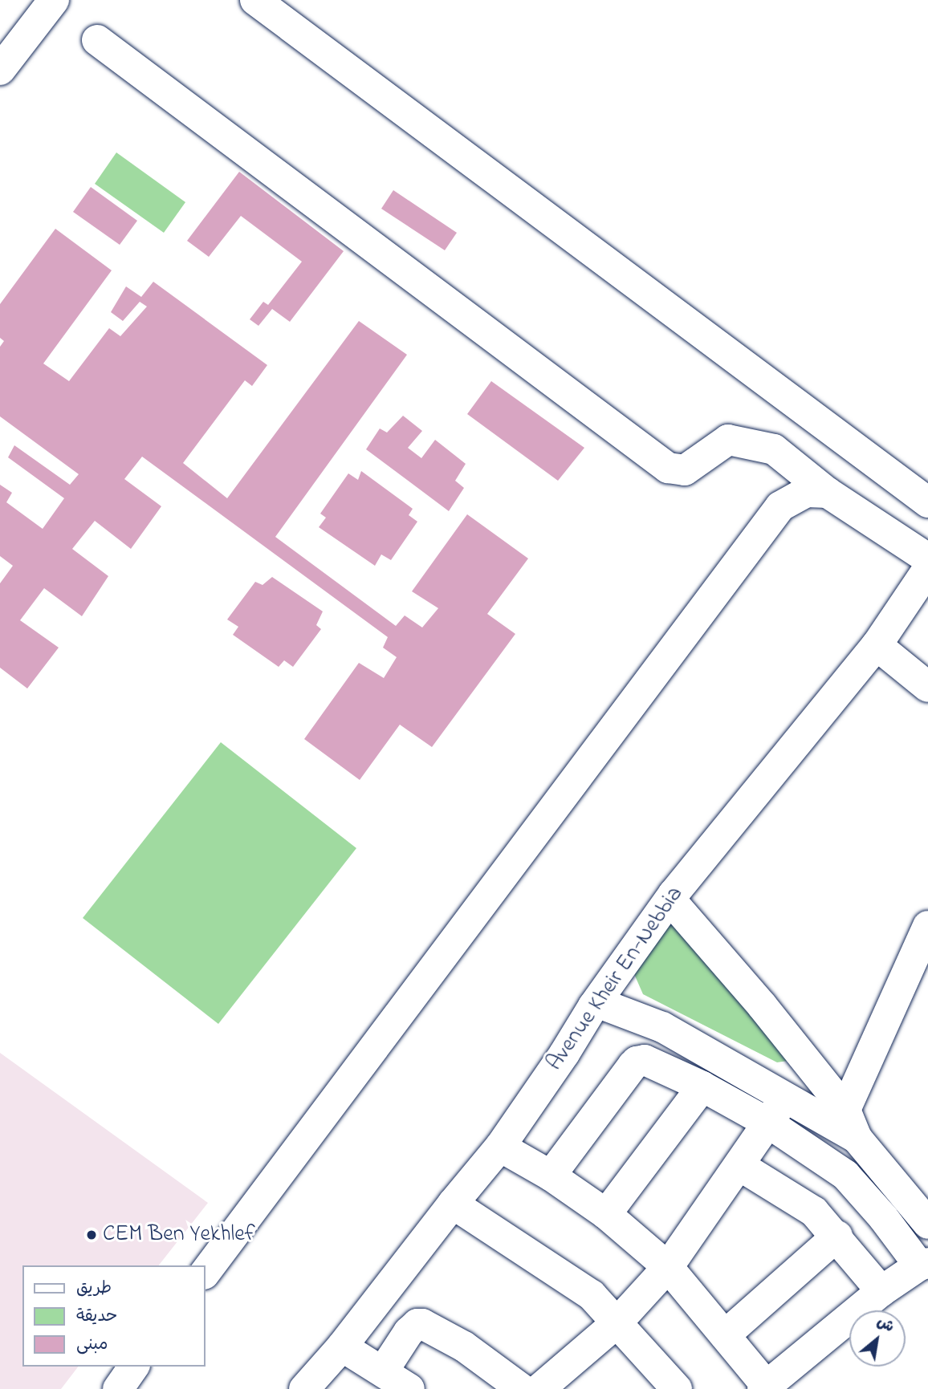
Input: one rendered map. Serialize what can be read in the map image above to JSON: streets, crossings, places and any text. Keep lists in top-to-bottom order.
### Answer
{
  "streets": {
    "street": ["Avenue Kheir En-Nebbia"]
  },
  "places": ["CEM Ben Yekhlef"],
  "legend": ["طريق", "حديقة", "مبنى"],
  "north": "top right"
}
